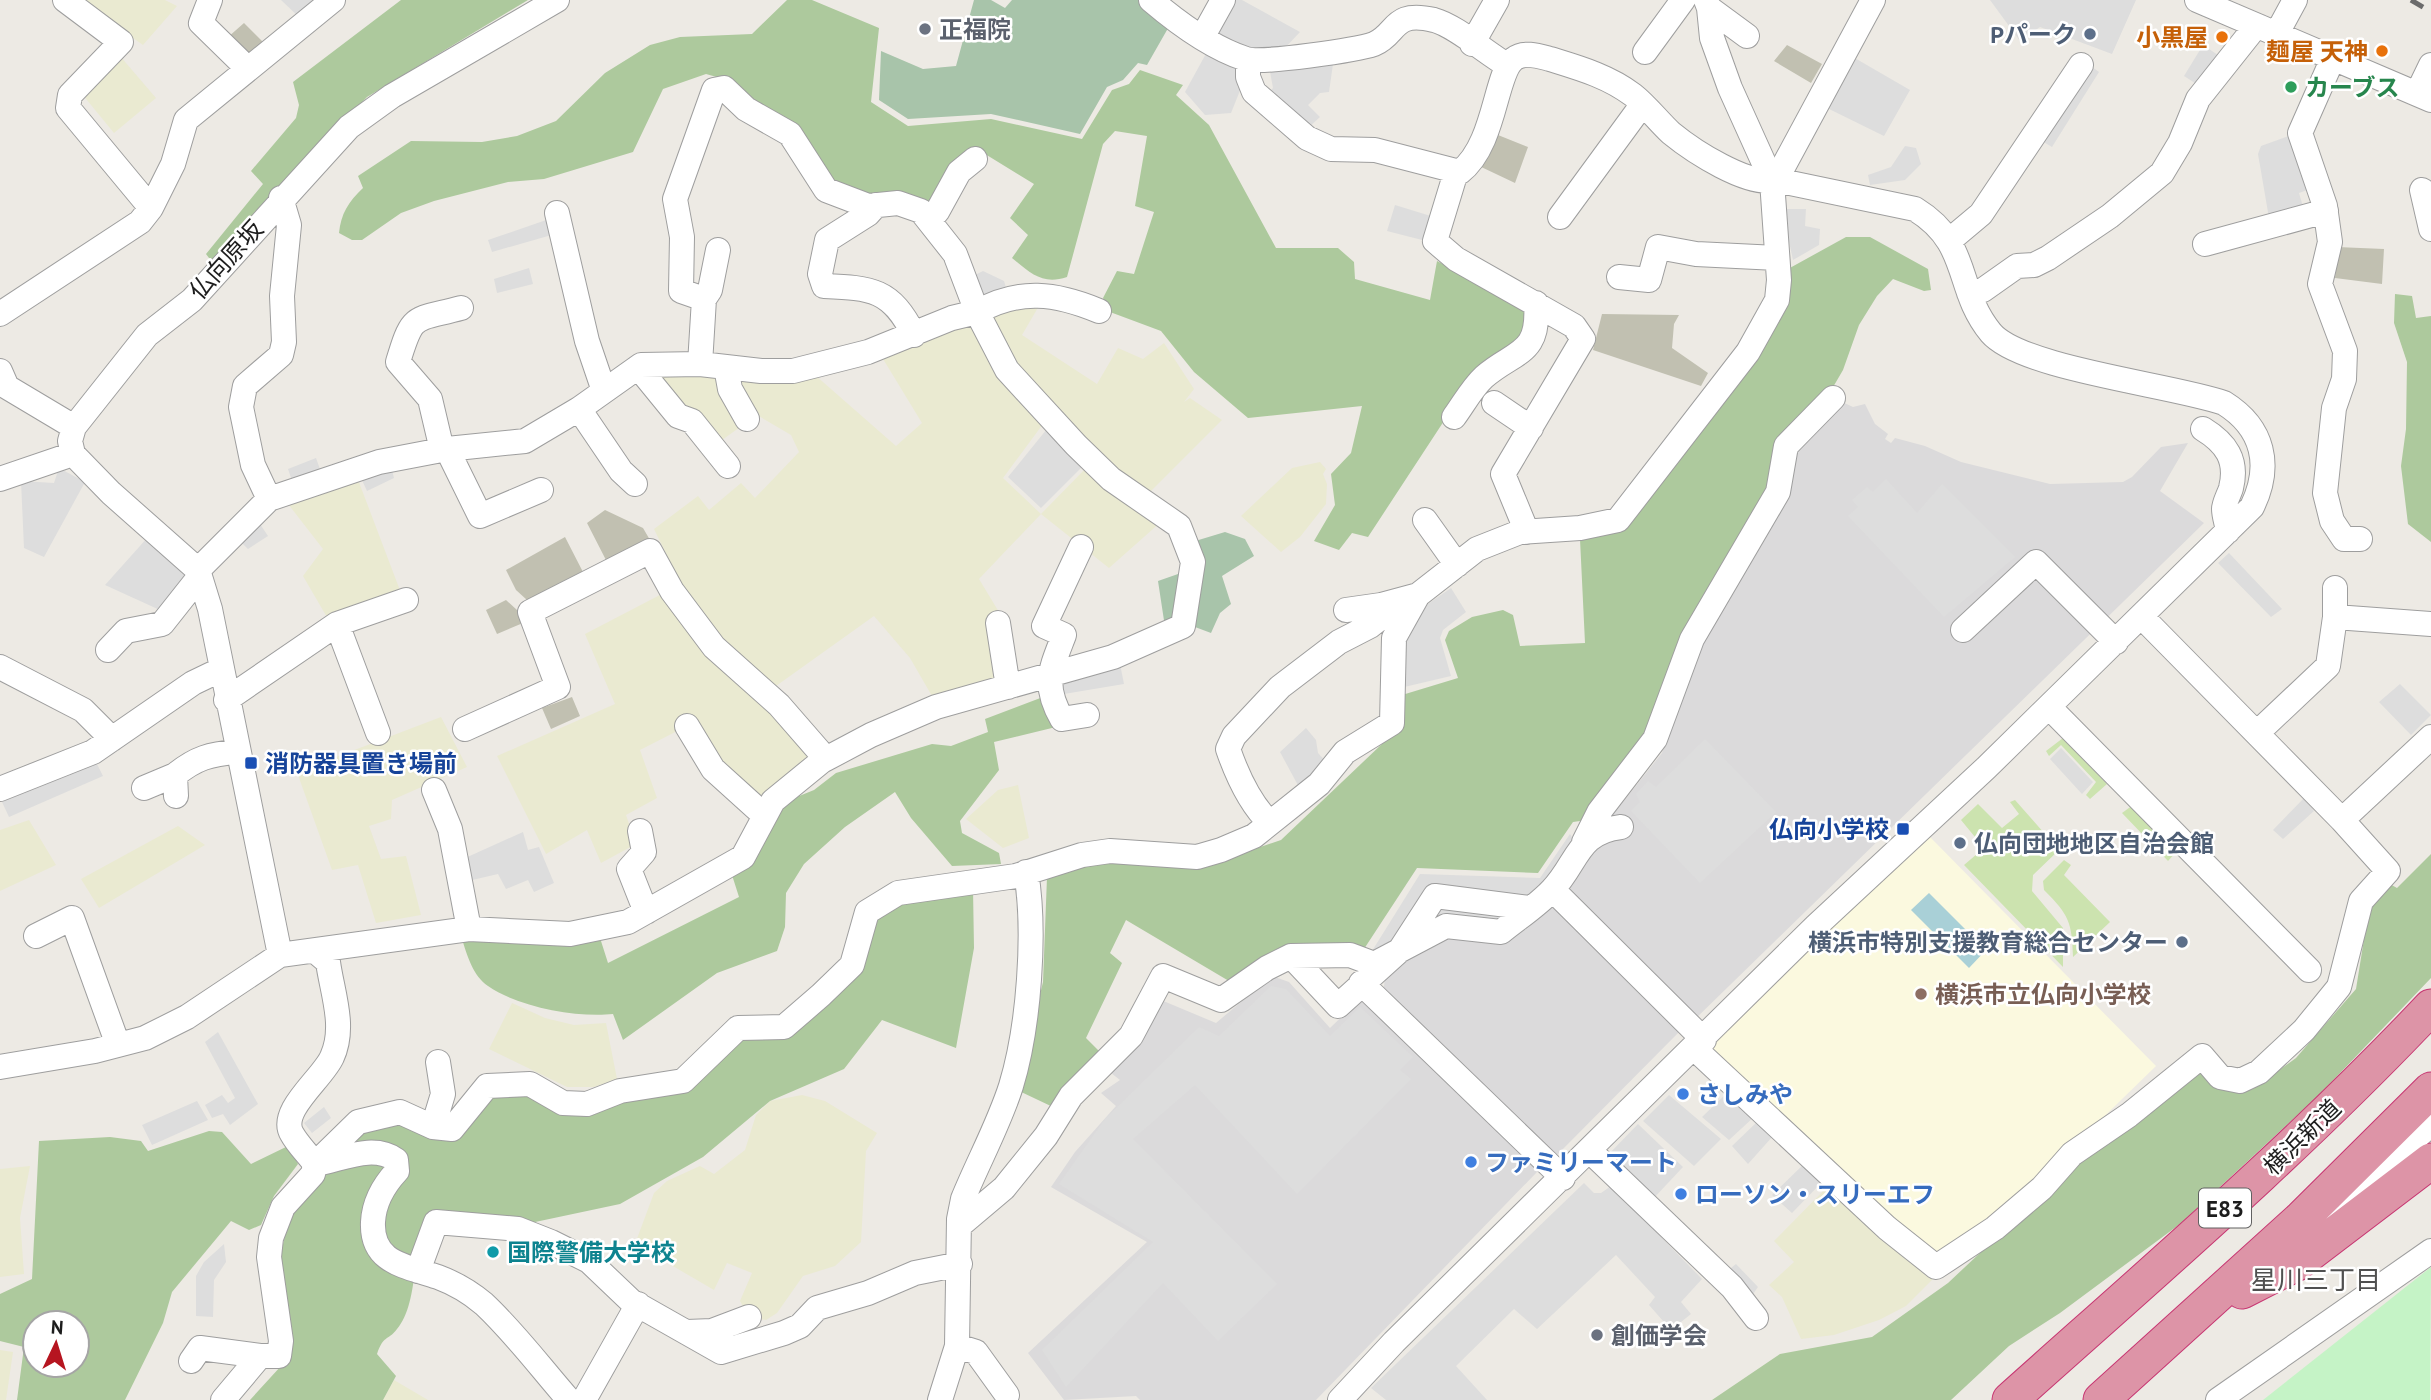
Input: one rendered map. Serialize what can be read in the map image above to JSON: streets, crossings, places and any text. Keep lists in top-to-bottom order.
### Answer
{
  "streets": {
    "highway": ["横浜新道", "E83"],
    "street": ["仏向原坂"]
  },
  "districts": ["星川三丁目"],
  "places": {
    "other": [
      "正福院",
      "Pパーク",
      "小黒屋",
      "麺屋 天神",
      "カーブス",
      "仏向団地地区自治会館",
      "横浜市特別支援教育総合センター",
      "横浜市立仏向小学校",
      "さしみや",
      "ファミリーマート",
      "ローソン・スリーエフ",
      "国際警備大学校",
      "創価学会"
    ],
    "transit": ["消防器具置き場前", "仏向小学校"]
  },
  "north": "top"
}
